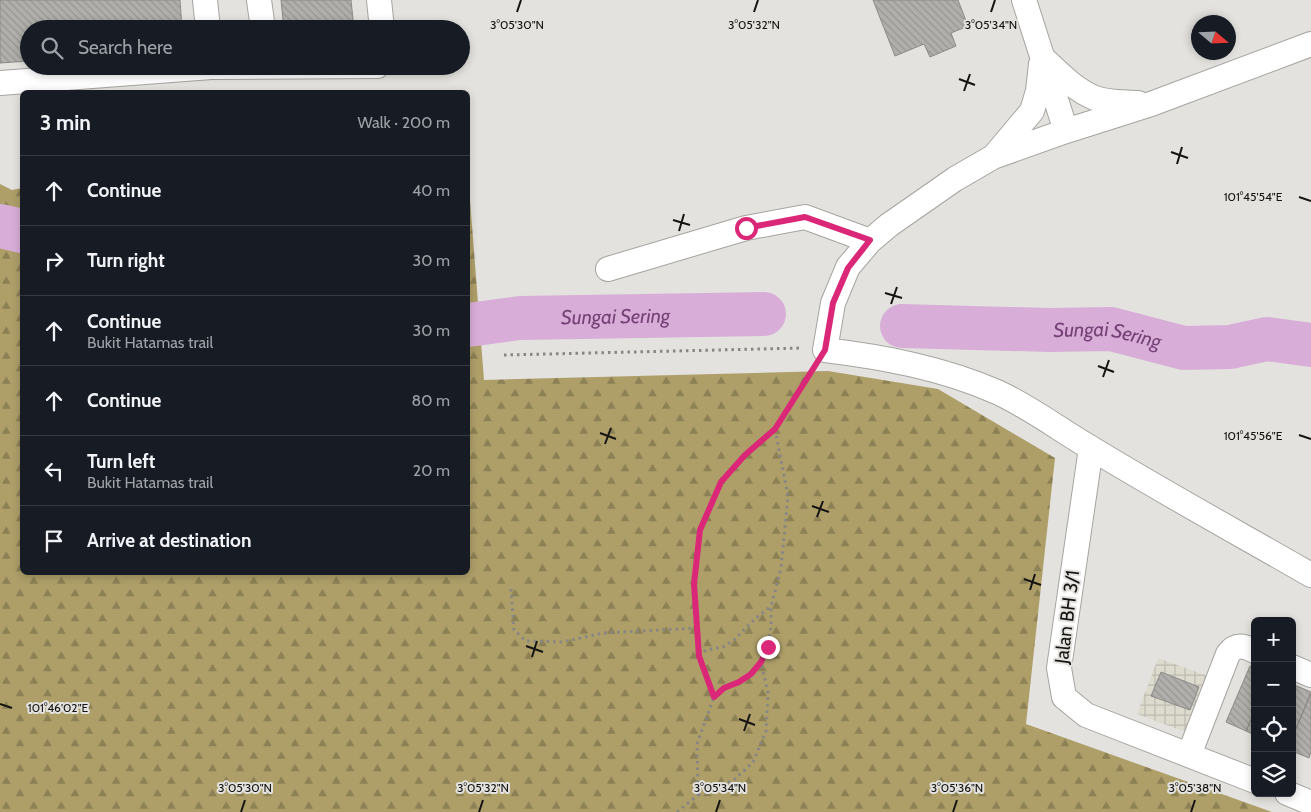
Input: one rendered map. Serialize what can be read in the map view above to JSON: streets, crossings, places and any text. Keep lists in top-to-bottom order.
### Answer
{
  "streets": {
    "street": ["Jalan BH 3/1"]
  },
  "water": ["Sungai Sering"],
  "north": "right",
  "page": {
    "search": "Search here",
    "heading": ["3 min", "Walk · 200 m"],
    "list": [
      ["Continue", "40 m"],
      ["Turn right", "30 m"],
      ["Continue", "Bukit Hatamas trail", "30 m"],
      ["Continue", "80 m"],
      ["Turn left", "Bukit Hatamas trail", "20 m"],
      "Arrive at destination"
    ],
    "map_buttons": ["+", "−"]
  },
  "coordinates": [
    "3°05'32\"N",
    "3°05'30\"N",
    "3°05'34\"N",
    "101°45'54\"E",
    "101°45'56\"E",
    "101°46'02\"E",
    "3°05'36\"N",
    "3°05'38\"N"
  ]
}
